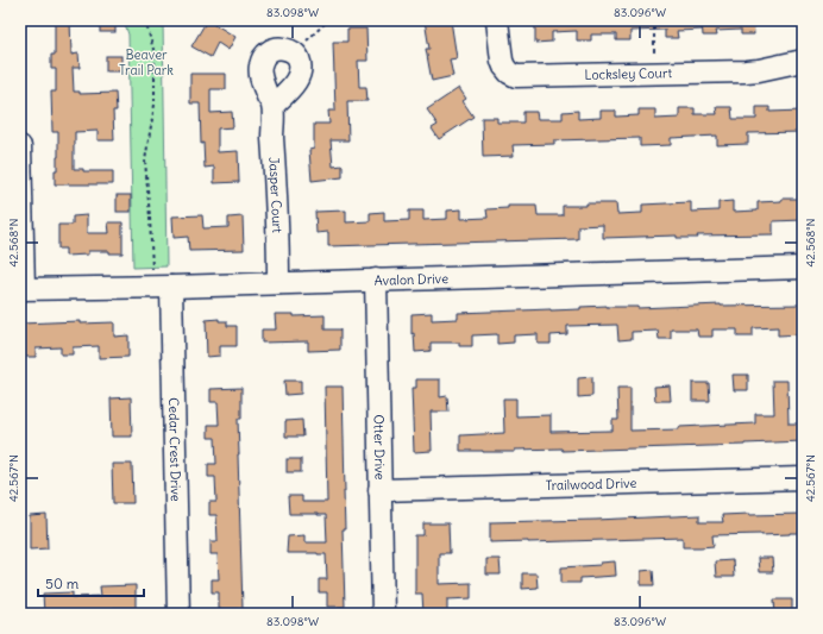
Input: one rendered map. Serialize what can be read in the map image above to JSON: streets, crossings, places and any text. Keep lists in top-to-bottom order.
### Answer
{
  "streets": {
    "street": [
      "Locksley Court",
      "Jasper Court",
      "Avalon Drive",
      "Otter Drive",
      "Cedar Crest Drive",
      "Trailwood Drive"
    ]
  },
  "crossings": [
    ["Jasper Court", "Avalon Drive"],
    ["Avalon Drive", "Otter Drive"],
    ["Avalon Drive", "Cedar Crest Drive"],
    ["Otter Drive", "Trailwood Drive"]
  ],
  "parks": ["Beaver Trail Park"],
  "scale_bar": "50 m",
  "coordinates": [
    "83.098°W",
    "83.096°W",
    "42.568°N",
    "42.567°N"
  ]
}
